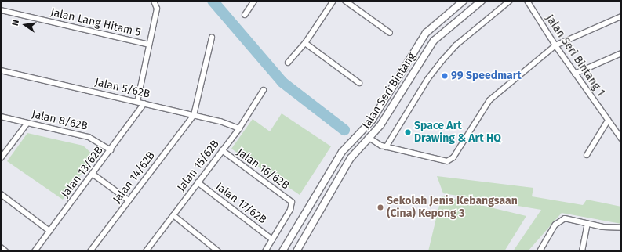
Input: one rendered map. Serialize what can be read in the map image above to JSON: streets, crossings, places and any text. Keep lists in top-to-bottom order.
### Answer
{
  "streets": {
    "street": [
      "Jalan Lang Hitam 5",
      "Jalan Seri Bintang 1",
      "Jalan 5/62B",
      "Jalan Seri Bintang",
      "Jalan 8/62B",
      "Jalan 15/62B",
      "Jalan 16/62B",
      "Jalan 13/62B",
      "Jalan 14/62B",
      "Jalan 17/62B"
    ]
  },
  "crossings": [
    ["Jalan 5/62B", "Jalan 15/62B"],
    ["Jalan 5/62B", "Jalan 13/62B"],
    ["Jalan 5/62B", "Jalan 14/62B"],
    ["Jalan 8/62B", "Jalan 13/62B"],
    ["Jalan 15/62B", "Jalan 16/62B"],
    ["Jalan 15/62B", "Jalan 17/62B"],
    ["Jalan 16/62B", "Jalan 17/62B"]
  ],
  "places": ["99 Speedmart", "Space Art Drawing & Art HQ", "Sekolah Jenis Kebangsaan (Cina) Kepong 3"],
  "north": "left"
}
